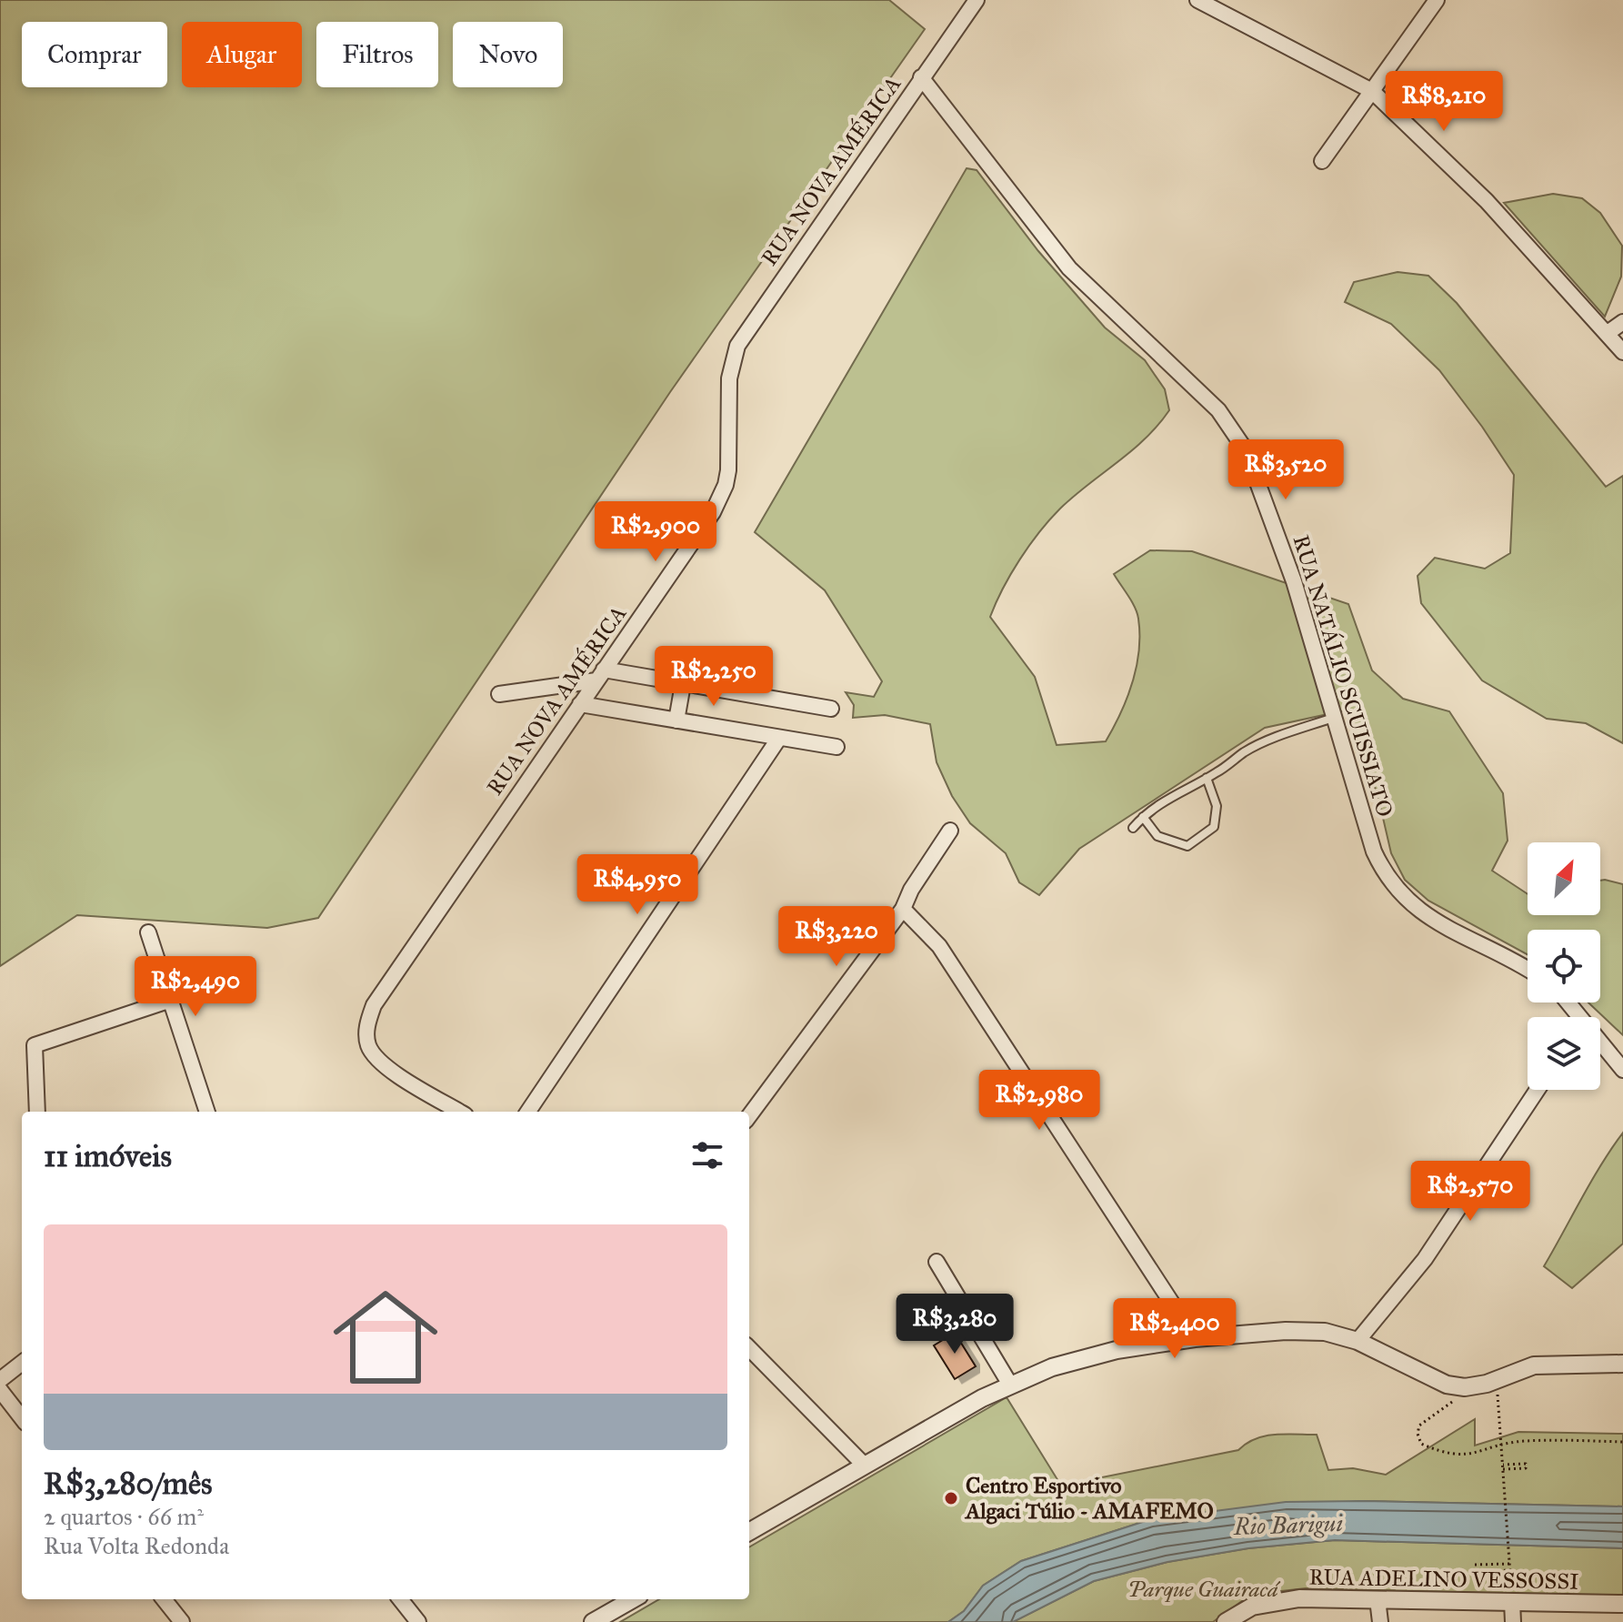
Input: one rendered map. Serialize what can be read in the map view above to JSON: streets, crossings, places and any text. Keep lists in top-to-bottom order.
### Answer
{
  "streets": {
    "street": ["RUA NOVA AMÉRICA", "RUA NATÁLIO SCUISSIATO", "RUA ADELINO VESSOSSI"]
  },
  "crossings": [
    ["RUA NOVA AMÉRICA", "RUA NATÁLIO SCUISSIATO"]
  ],
  "water": ["Rio Barigui"],
  "parks": ["Parque Guairacá"],
  "places": ["Centro Esportivo Algaci Túlio - AMAFEMO"],
  "north": "top right",
  "page": {
    "chip": [
      "Comprar",
      "Alugar",
      "Filtros",
      "Novo"
    ],
    "price": [
      "R$8,210",
      "R$3,520",
      "R$2,900",
      "R$2,250",
      "R$4,950",
      "R$3,220",
      "R$2,490",
      "R$2,980",
      "R$2,570",
      "R$3,280",
      "R$2,400"
    ],
    "heading": "11 imóveis",
    "list": [
      {
        "name": "R$3,280/mês",
        "note": "2 quartos · 66 m² · Rua Volta Redonda"
      }
    ]
  }
}
